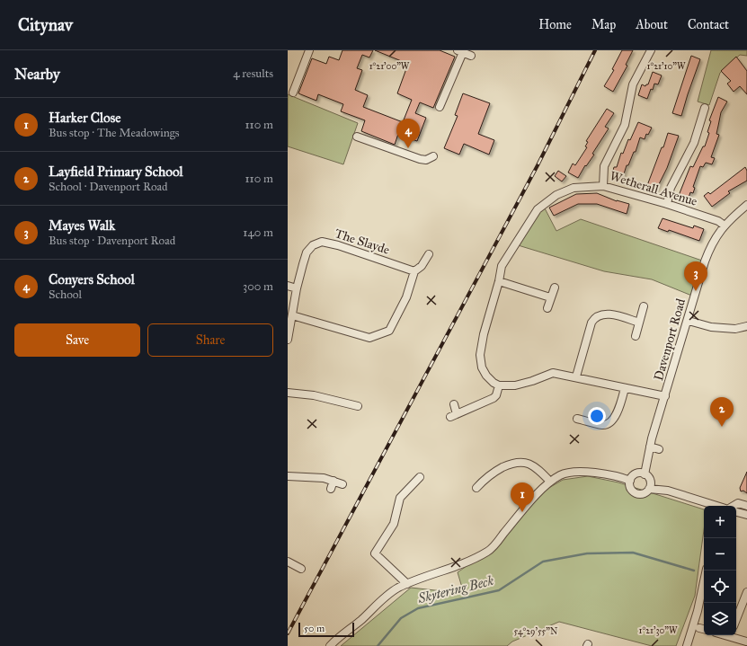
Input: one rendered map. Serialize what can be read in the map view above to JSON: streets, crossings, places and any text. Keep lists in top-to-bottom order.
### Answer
{
  "streets": {
    "street": ["Wetherall Avenue", "The Slayde", "Davenport Road"]
  },
  "crossings": [
    ["Wetherall Avenue", "Davenport Road"]
  ],
  "water": ["Skytering Beck"],
  "scale_bar": "50 m",
  "page": {
    "header": "Citynav",
    "nav": [
      "Home",
      "Map",
      "About",
      "Contact"
    ],
    "heading": ["Nearby", "4 results"],
    "list": [
      {
        "mark": "1",
        "name": "Harker Close",
        "note": "Bus stop · The Meadowings",
        "value": "110 m"
      },
      {
        "mark": "2",
        "name": "Layfield Primary School",
        "note": "School · Davenport Road",
        "value": "110 m"
      },
      {
        "mark": "3",
        "name": "Mayes Walk",
        "note": "Bus stop · Davenport Road",
        "value": "140 m"
      },
      {
        "mark": "4",
        "name": "Conyers School",
        "note": "School",
        "value": "300 m"
      }
    ],
    "pins": [
      "4",
      "3",
      "2",
      "1"
    ],
    "buttons": ["Save", "Share"],
    "map_buttons": ["+", "−"],
    "scale": "50 m"
  },
  "coordinates": [
    "1°21'00\"W",
    "1°21'10\"W",
    "1°21'30\"W",
    "54°29'55\"N"
  ]
}
